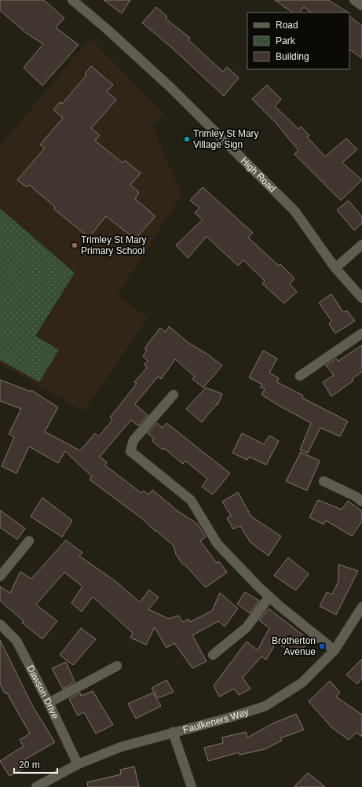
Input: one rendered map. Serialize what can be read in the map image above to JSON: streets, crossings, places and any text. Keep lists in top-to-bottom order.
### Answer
{
  "streets": {
    "street": ["High Road", "Dawson Drive", "Faulkeners Way"]
  },
  "crossings": [
    ["Dawson Drive", "Faulkeners Way"]
  ],
  "places": {
    "other": ["Trimley St Mary Village Sign", "Trimley St Mary Primary School"],
    "transit": ["Brotherton Avenue"]
  },
  "legend": ["Road", "Park", "Building"],
  "scale_bar": "20 m"
}
